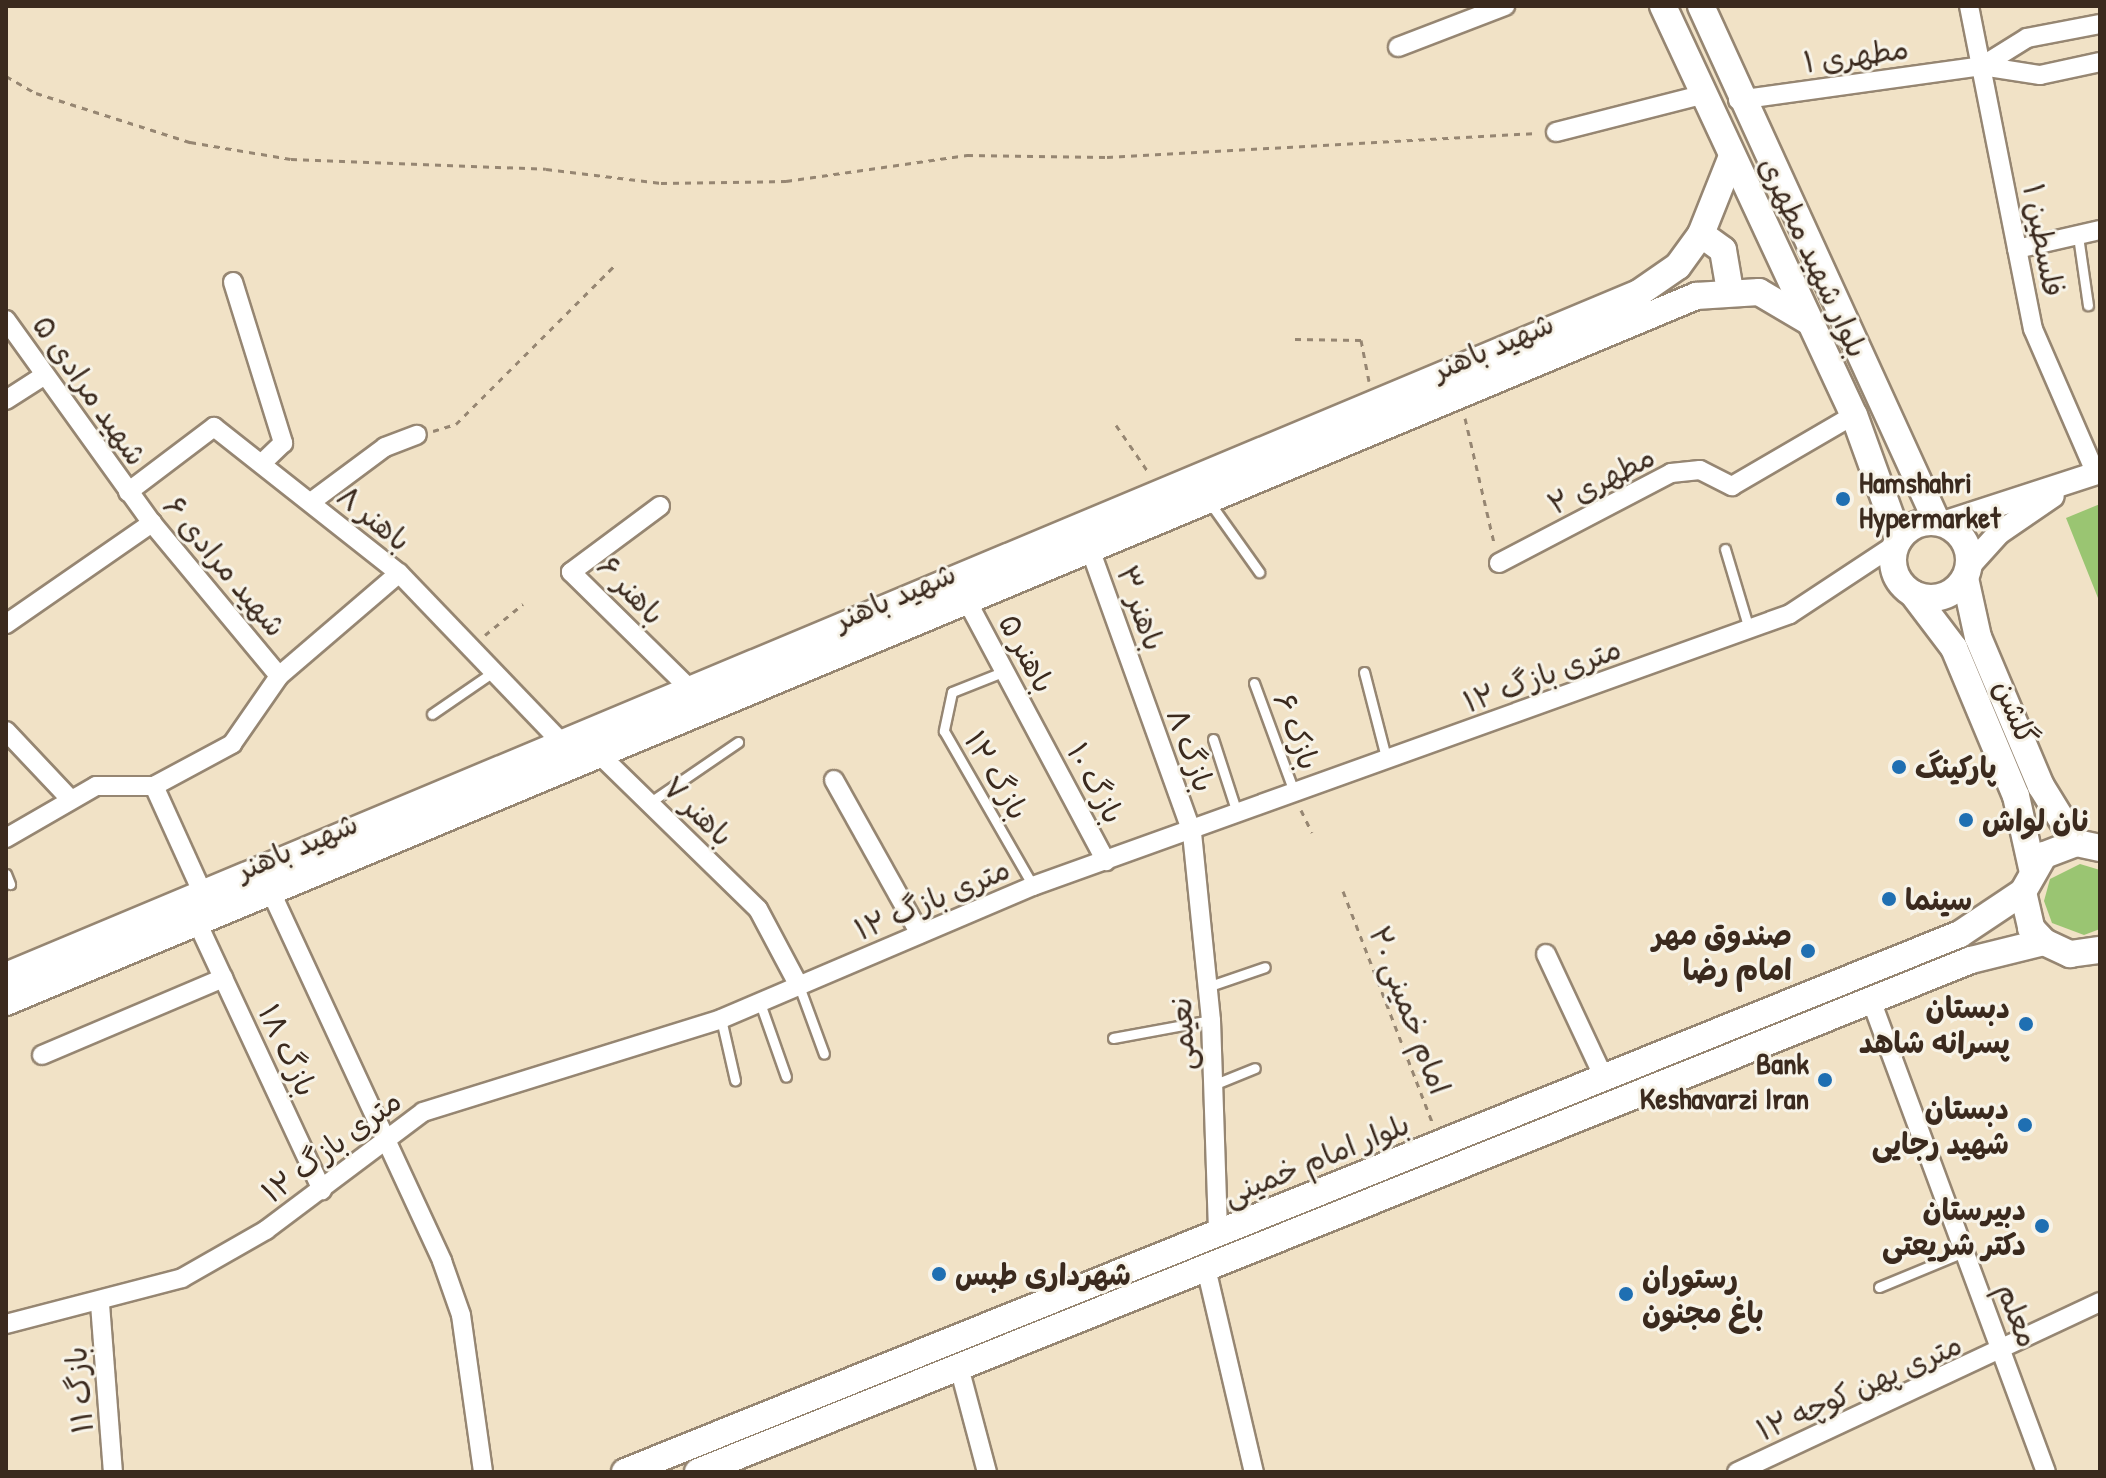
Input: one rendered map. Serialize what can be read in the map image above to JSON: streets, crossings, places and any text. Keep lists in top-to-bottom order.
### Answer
{
  "streets": {
    "main road": [
      "بلوار شهید مطهری",
      "شهید باهنر",
      "گلشن",
      "بلوار امام خمینی"
    ],
    "street": [
      "مطهری ۱",
      "فلسطین ۱",
      "شهید مرادی ۵",
      "مطهری ۲",
      "باهنر ۸",
      "شهید مرادی ۶",
      "باهنر ۶",
      "باهنر ۳",
      "باهنر ۵",
      "۱۲ متری بازگ",
      "بازگ ۸",
      "بازگ ۱۰",
      "باهنر ۷",
      "نعیمی",
      "بازگ ۱۸",
      "معلم",
      "۱۲ متری پهن کوچه",
      "بازگ ۱۱"
    ],
    "lane": ["بازک ۶", "بازگ ۱۲"],
    "path": ["امام خمینی ۲۰"]
  },
  "crossings": [
    ["مطهری ۱", "فلسطین ۱"],
    ["مطهری ۱", "بلوار شهید مطهری"],
    ["بلوار شهید مطهری", "شهید باهنر"],
    ["بلوار شهید مطهری", "مطهری ۲"],
    ["بلوار شهید مطهری", "۱۲ متری بازگ"],
    ["بلوار شهید مطهری", "گلشن"],
    ["شهید باهنر", "باهنر ۸"],
    ["شهید باهنر", "باهنر ۶"],
    ["شهید باهنر", "باهنر ۳"],
    ["شهید باهنر", "باهنر ۵"],
    ["شهید باهنر", "باهنر ۷"],
    ["شهید باهنر", "بازگ ۱۸"],
    ["شهید مرادی ۵", "باهنر ۸"],
    ["شهید مرادی ۵", "شهید مرادی ۶"],
    ["باهنر ۸", "شهید مرادی ۶"],
    ["باهنر ۳", "بازگ ۸"],
    ["باهنر ۵", "بازگ ۱۲"],
    ["باهنر ۵", "بازگ ۱۰"],
    ["۱۲ متری بازگ", "گلشن"],
    ["۱۲ متری بازگ", "بازک ۶"],
    ["۱۲ متری بازگ", "بازگ ۸"],
    ["۱۲ متری بازگ", "بازگ ۱۲"],
    ["۱۲ متری بازگ", "بازگ ۱۰"],
    ["۱۲ متری بازگ", "باهنر ۷"],
    ["۱۲ متری بازگ", "نعیمی"],
    ["۱۲ متری بازگ", "بازگ ۱۸"],
    ["۱۲ متری بازگ", "بازگ ۱۱"],
    ["گلشن", "بلوار امام خمینی"],
    ["بازگ ۸", "نعیمی"],
    ["امام خمینی ۲۰", "بلوار امام خمینی"],
    ["نعیمی", "بلوار امام خمینی"],
    ["بلوار امام خمینی", "معلم"],
    ["معلم", "۱۲ متری پهن کوچه"]
  ],
  "places": [
    "Hamshahri Hypermarket",
    "پارکینگ",
    "نان لواش",
    "سینما",
    "صندوق مهر امام رضا",
    "دبستان پسرانه شاهد",
    "Bank Keshavarzi Iran",
    "دبستان شهید رجایی",
    "دبیرستان دکتر شریعتی",
    "شهرداری طبس",
    "رستوران باغ مجنون"
  ]
}
